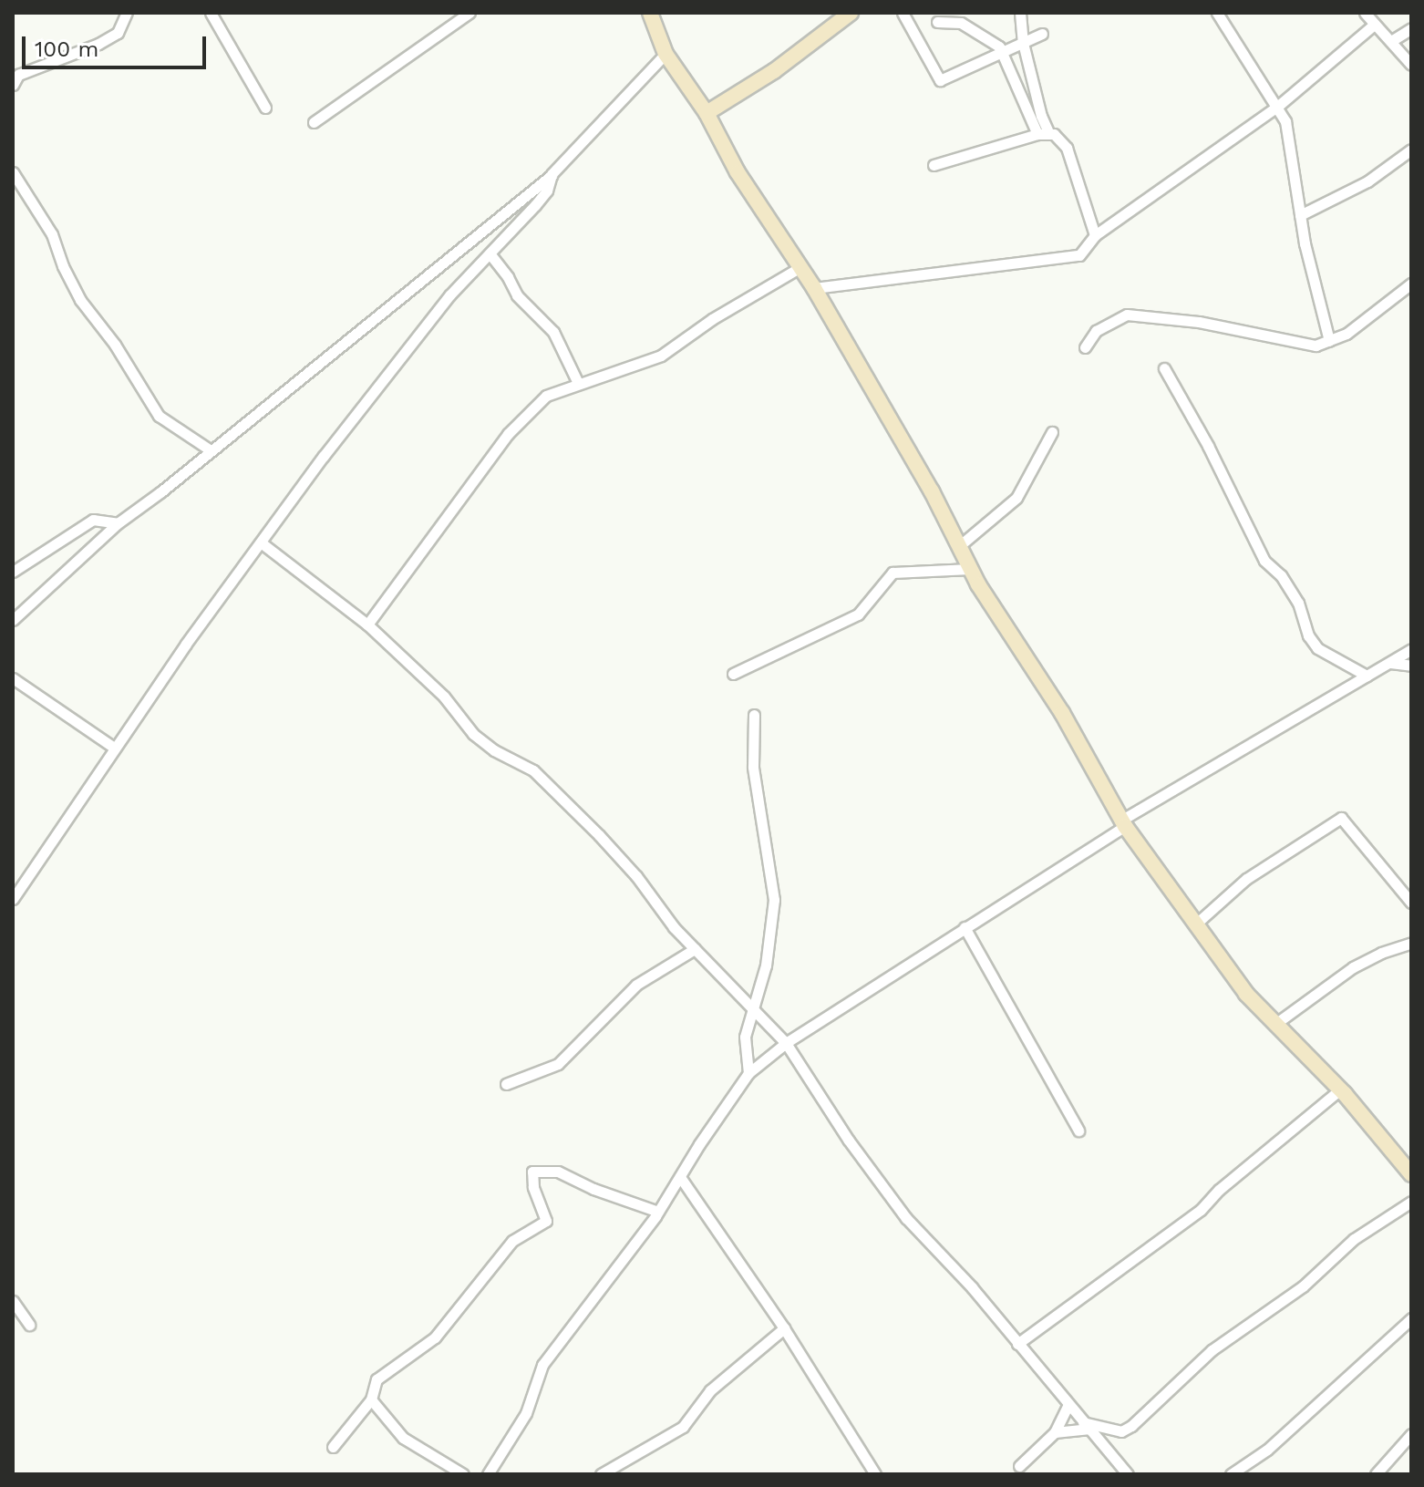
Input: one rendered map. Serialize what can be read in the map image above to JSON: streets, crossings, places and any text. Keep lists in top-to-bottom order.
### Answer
{
  "scale_bar": "100 m"
}
